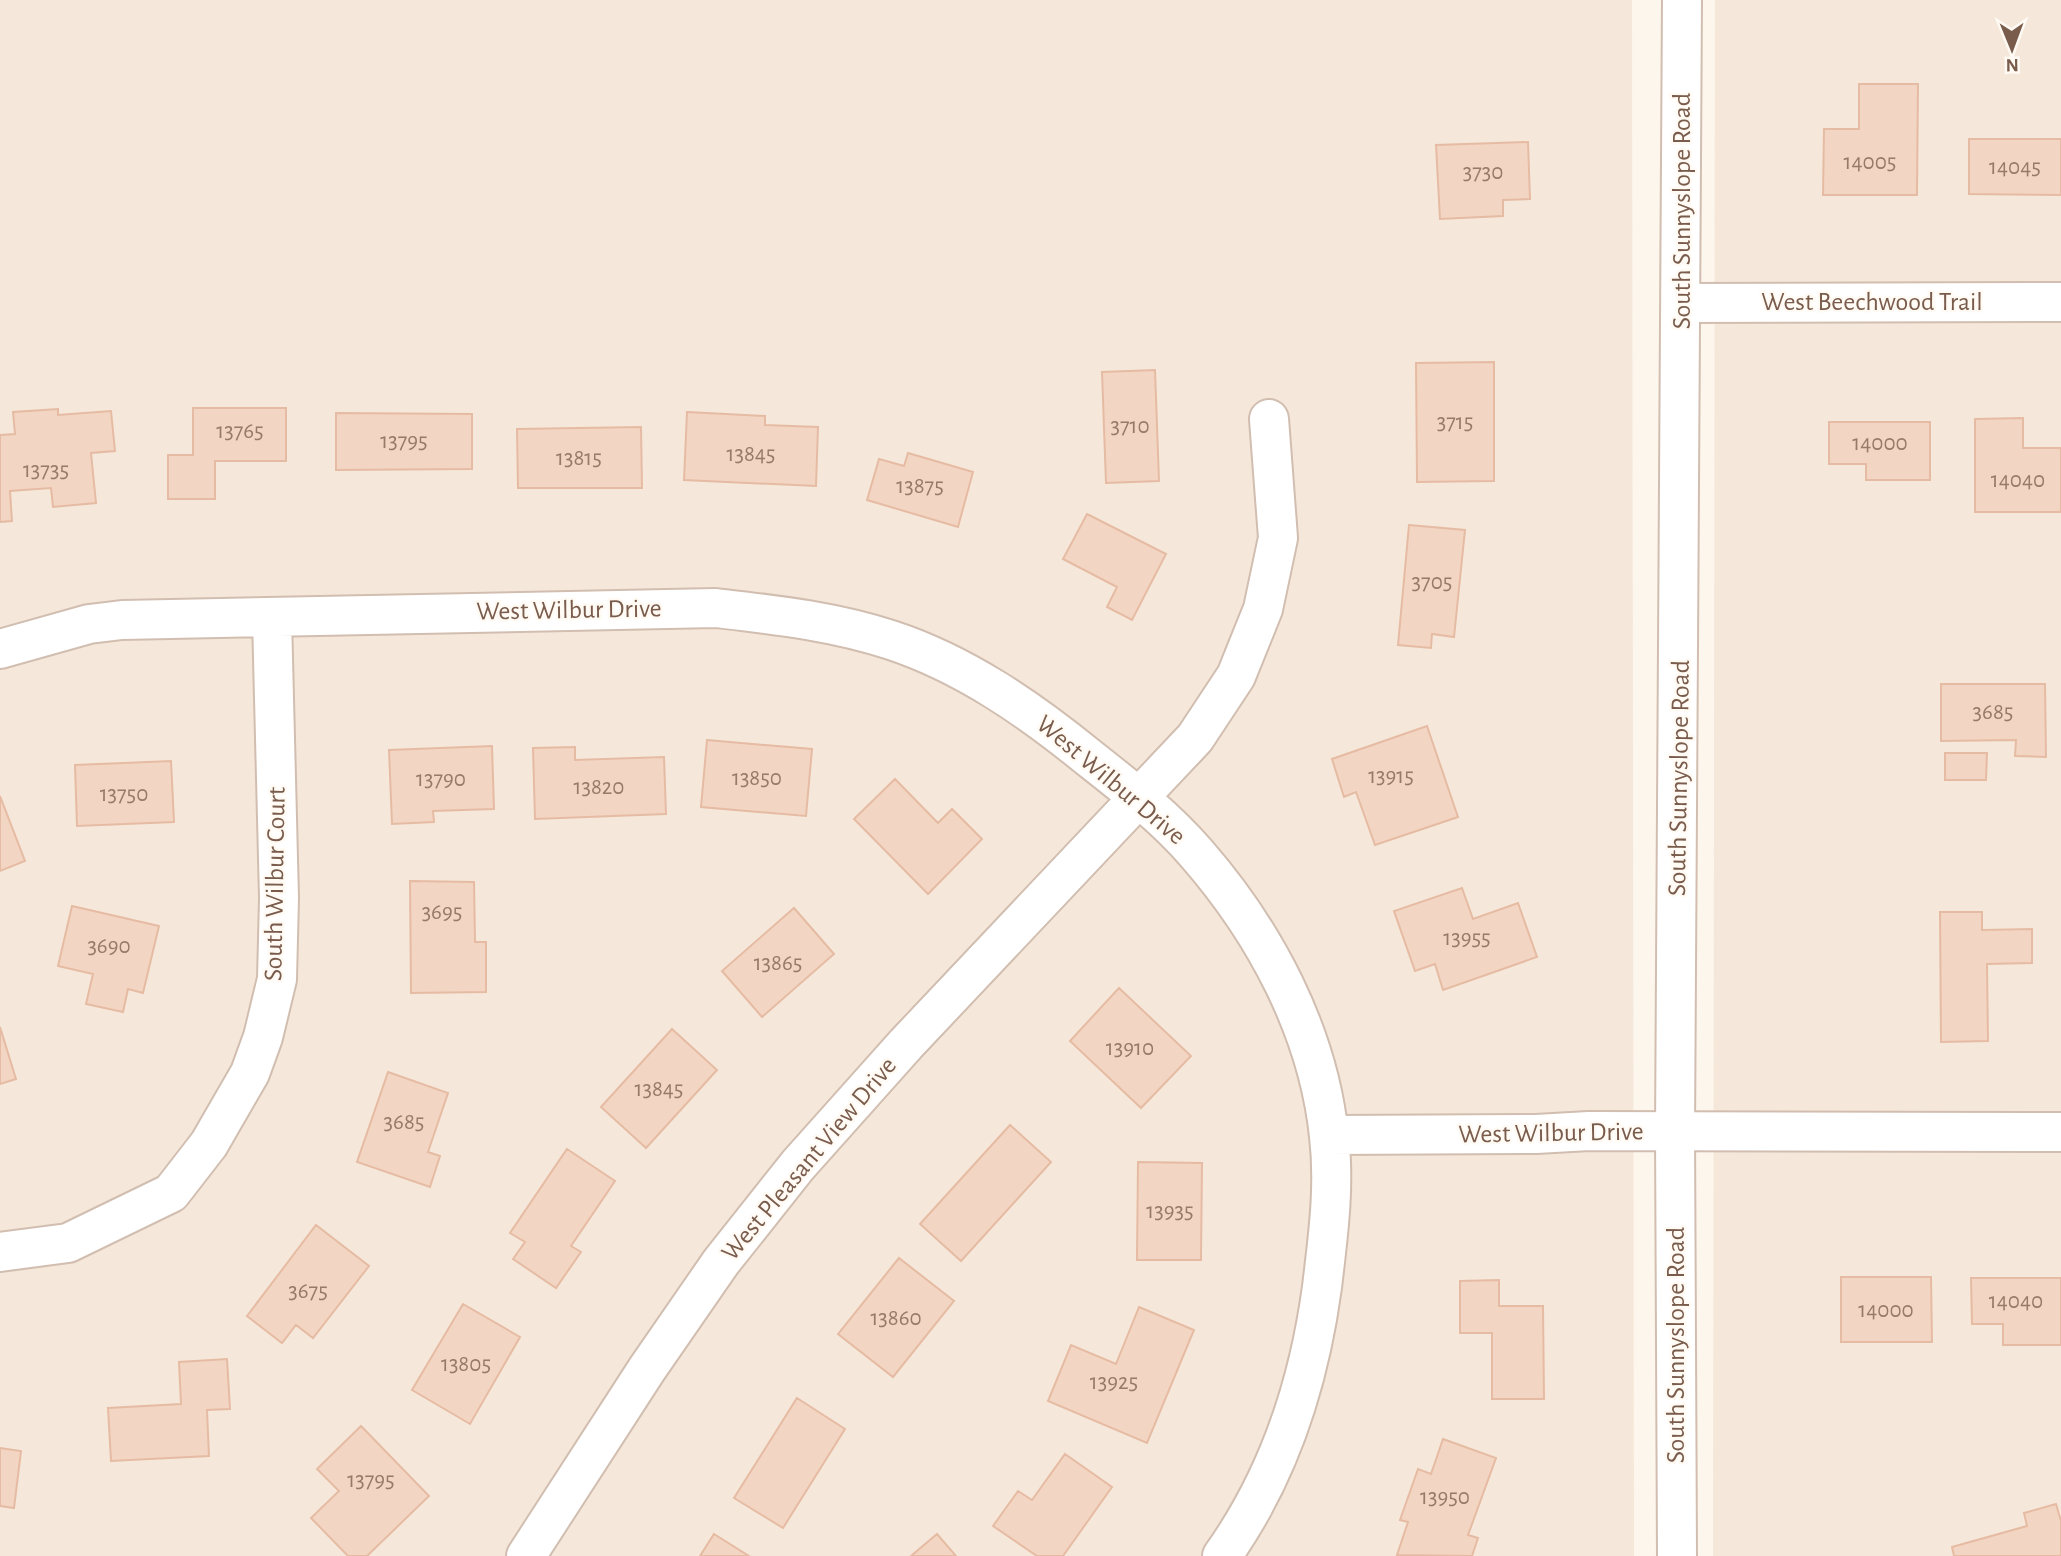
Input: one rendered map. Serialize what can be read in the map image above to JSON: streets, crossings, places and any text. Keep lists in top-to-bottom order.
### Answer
{
  "streets": {
    "street": [
      "South Sunnyslope Road",
      "West Beechwood Trail",
      "West Wilbur Drive",
      "South Wilbur Court",
      "West Pleasant View Drive"
    ]
  },
  "crossings": [
    ["South Sunnyslope Road", "West Beechwood Trail"],
    ["South Sunnyslope Road", "West Wilbur Drive"],
    ["West Wilbur Drive", "South Wilbur Court"],
    ["West Wilbur Drive", "West Pleasant View Drive"]
  ],
  "house_numbers": [
    "14005",
    "14045",
    "3730",
    "3715",
    "3710",
    "13765",
    "13795",
    "14000",
    "13845",
    "13815",
    "13735",
    "14040",
    "13875",
    "3705",
    "3685",
    "13915",
    "13850",
    "13790",
    "13820",
    "13750",
    "3695",
    "13955",
    "3690",
    "13865",
    "13910",
    "13845",
    "3685",
    "13935",
    "3675",
    "14040",
    "14000",
    "13860",
    "13805",
    "13925",
    "13795",
    "13950"
  ],
  "north": "bottom"
}
